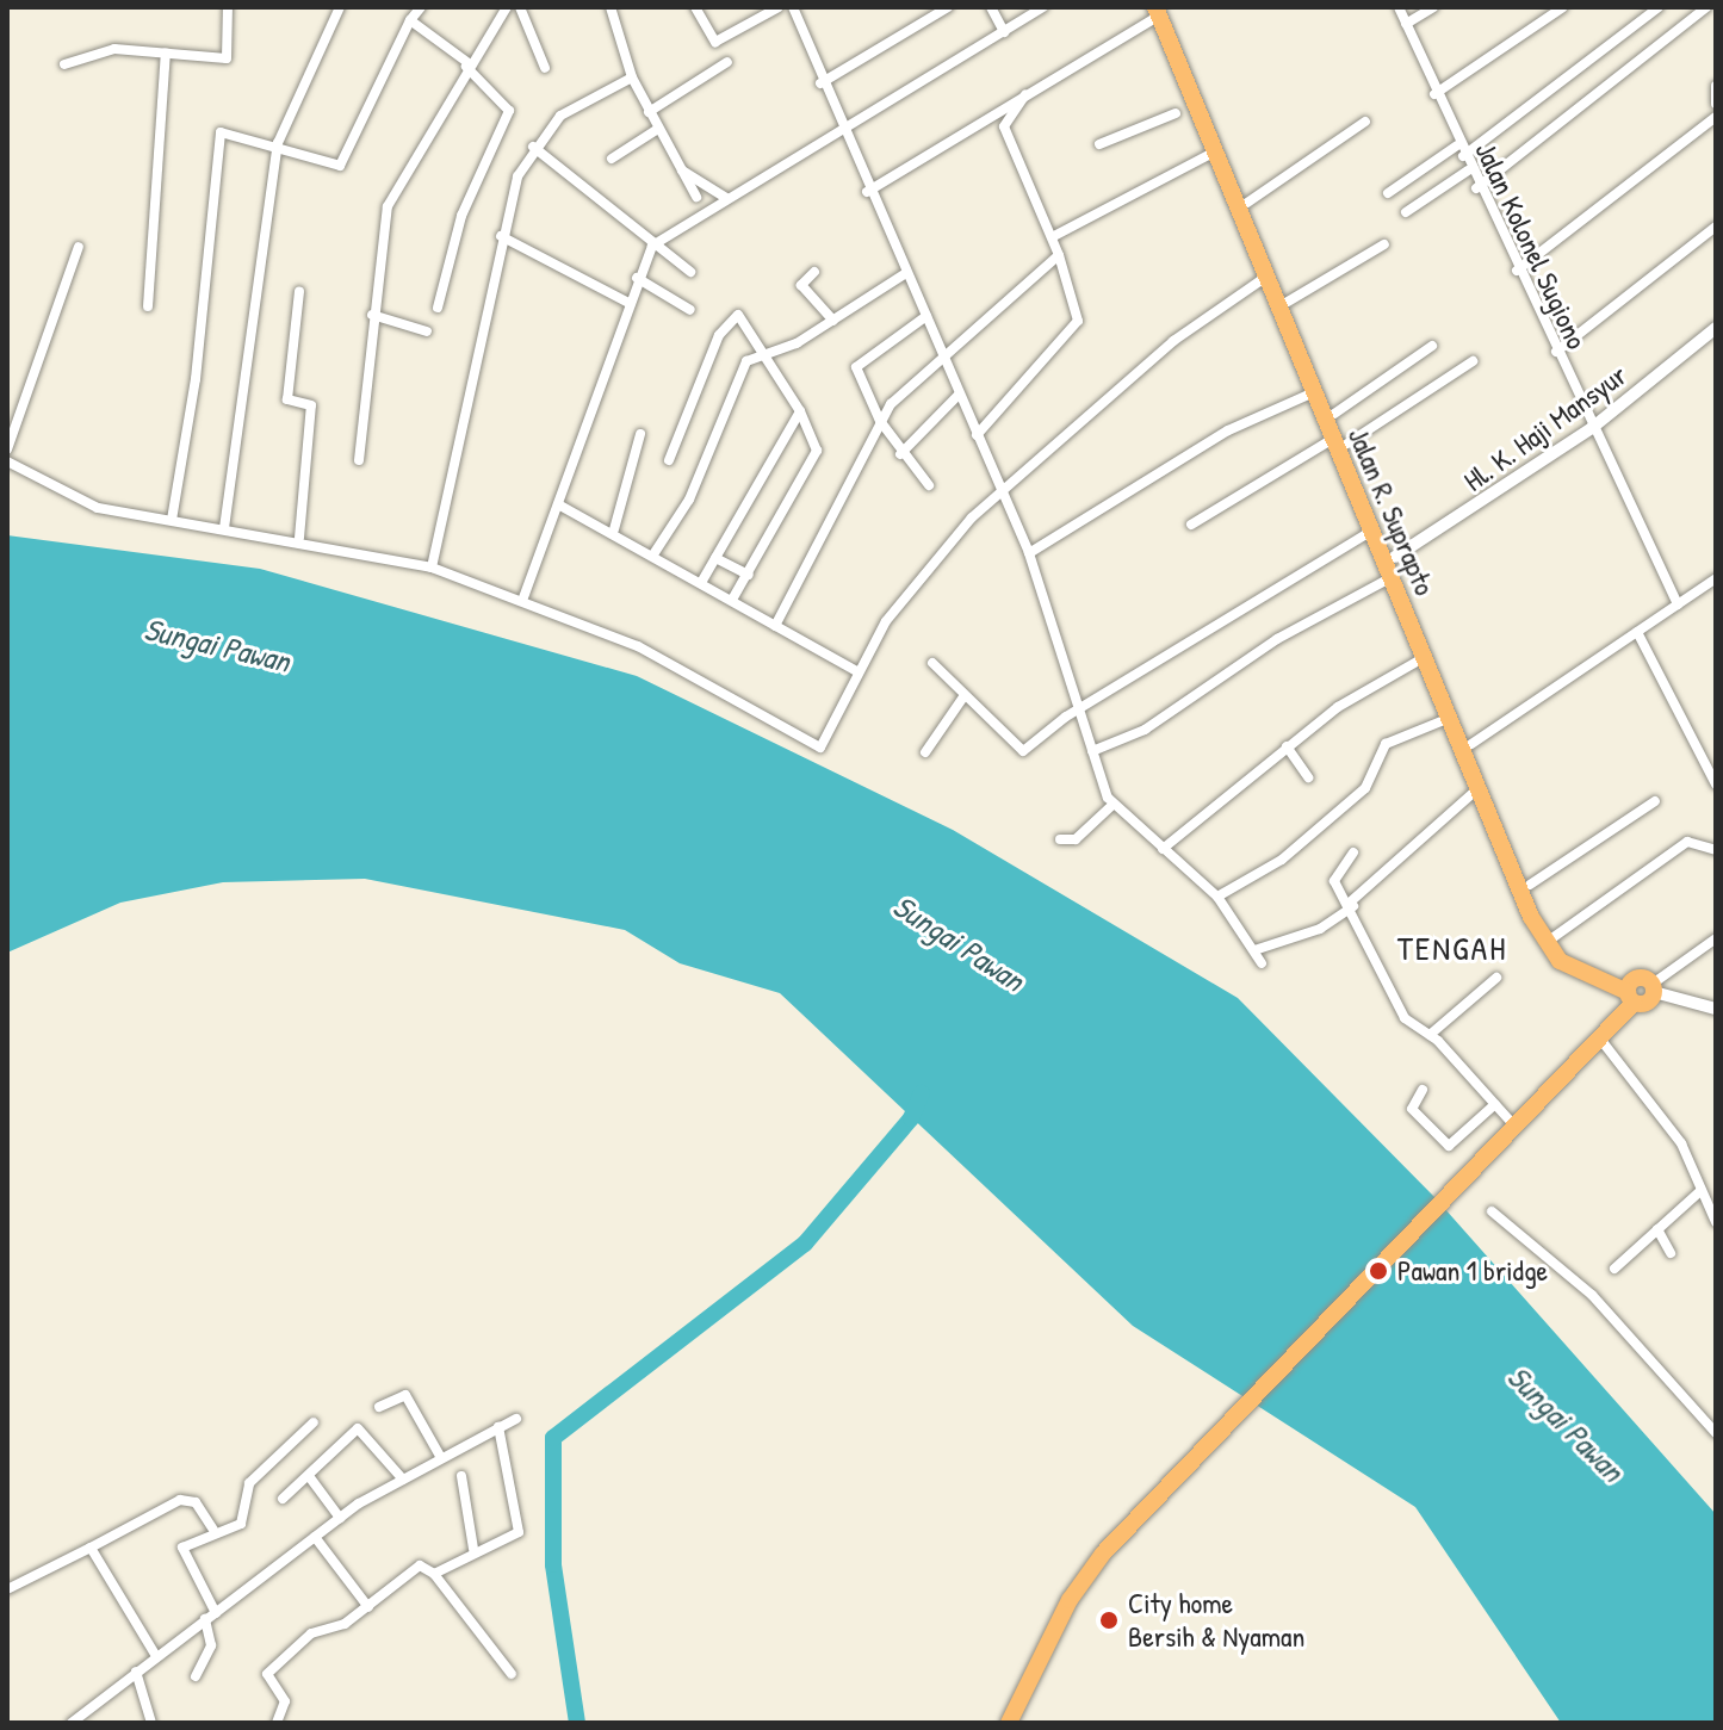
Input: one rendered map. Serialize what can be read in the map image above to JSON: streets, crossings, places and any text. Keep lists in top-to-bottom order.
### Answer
{
  "streets": {
    "main road": ["Jalan R. Suprapto"],
    "street": ["Jalan Kolonel Sugiono", "Hl. K. Haji Mansyur"]
  },
  "crossings": [
    ["Jalan Kolonel Sugiono", "Hl. K. Haji Mansyur"],
    ["Hl. K. Haji Mansyur", "Jalan R. Suprapto"]
  ],
  "districts": ["TENGAH"],
  "water": ["Sungai Pawan"],
  "places": ["Pawan 1 bridge", "City home Bersih & Nyaman"]
}
